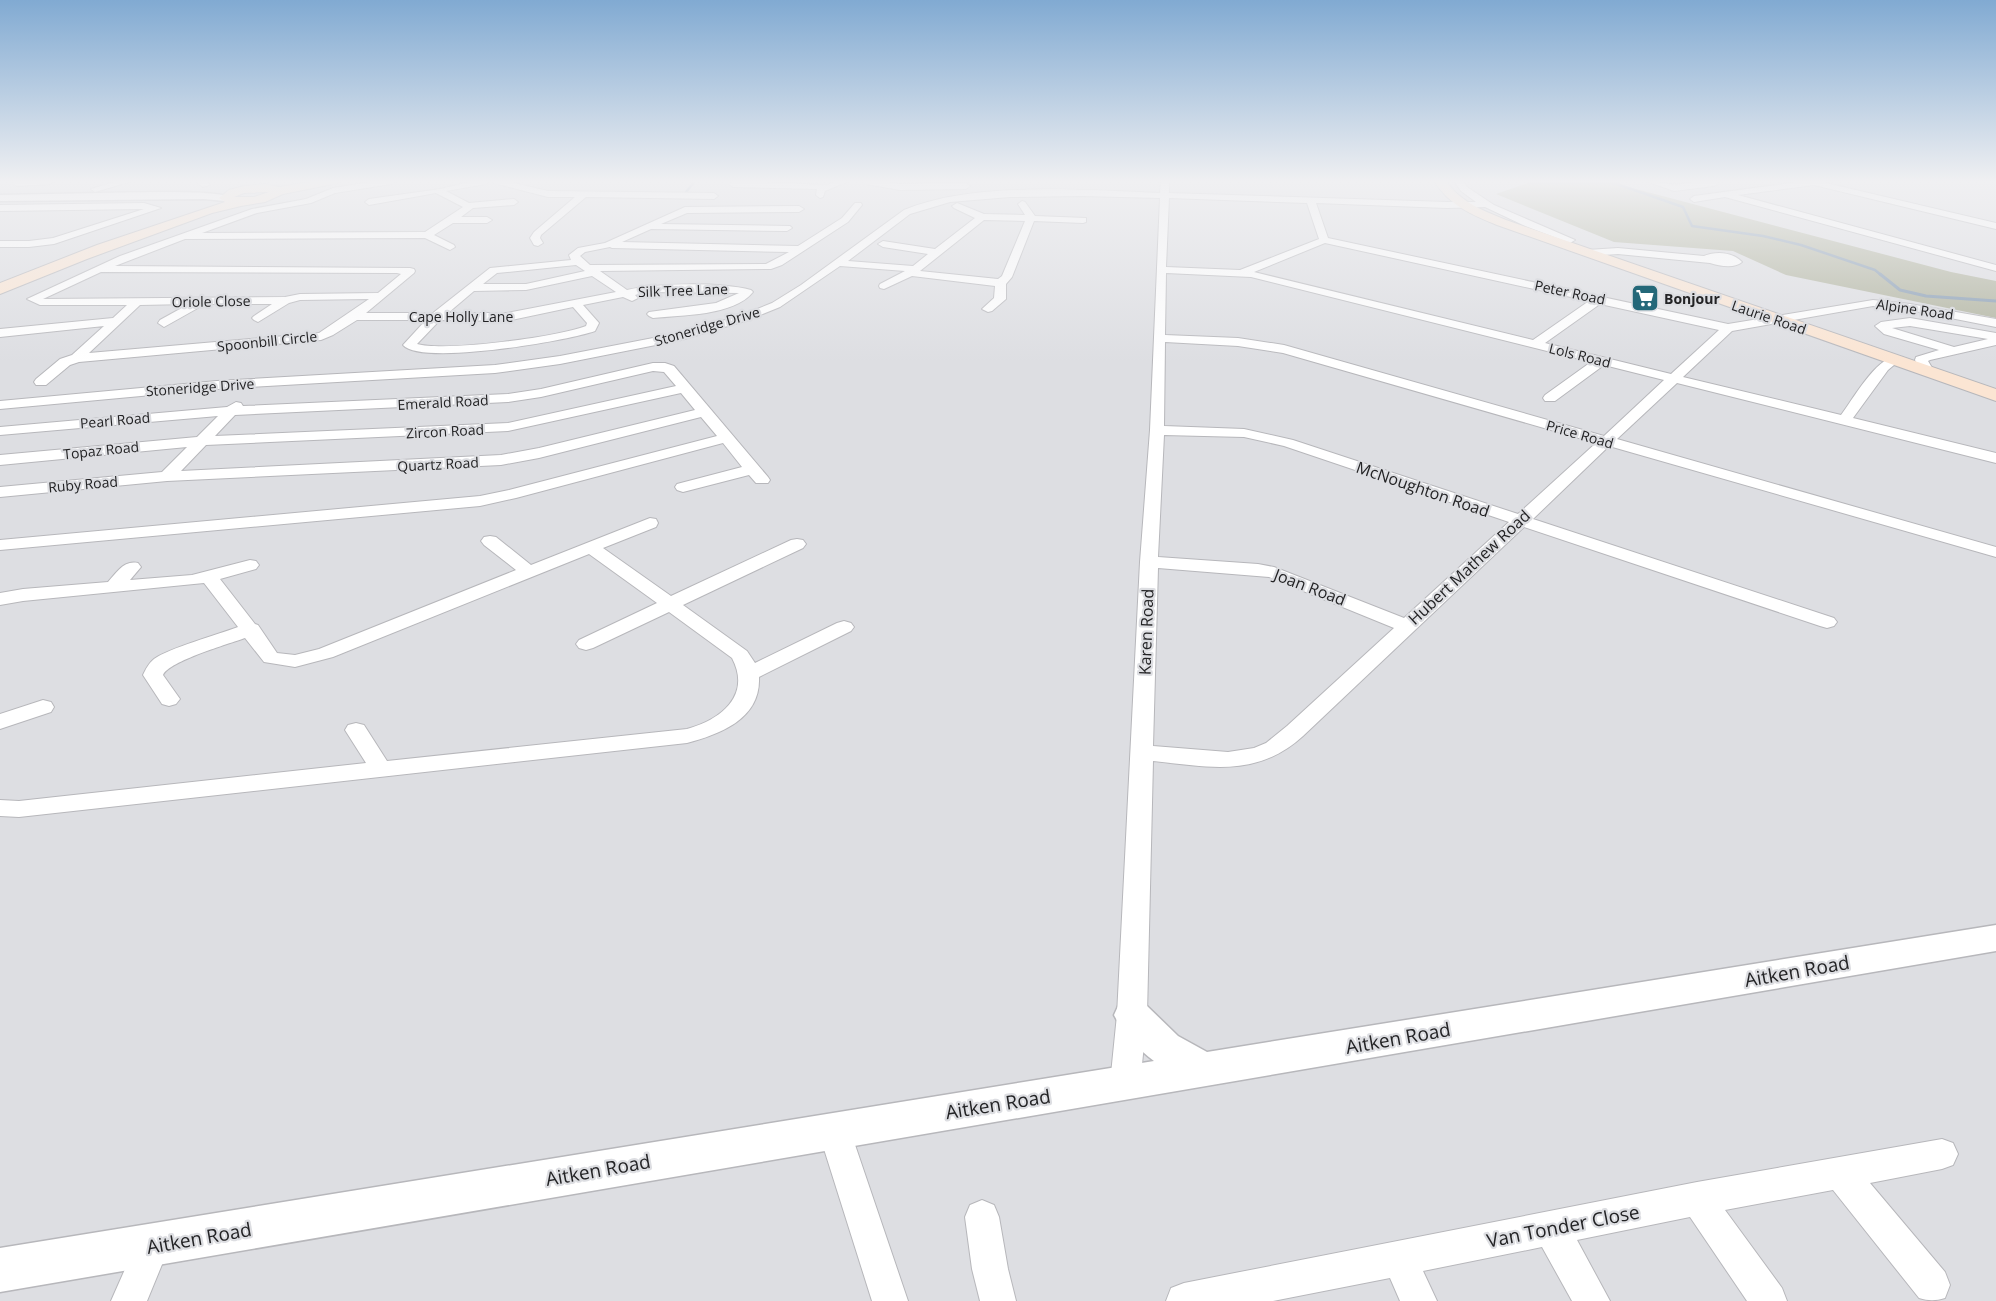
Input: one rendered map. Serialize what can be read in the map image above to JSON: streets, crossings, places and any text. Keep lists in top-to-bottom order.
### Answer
{
  "streets": {
    "main road": ["Laurie Road"],
    "street": [
      "Silk Tree Lane",
      "Peter Road",
      "Oriole Close",
      "Alpine Road",
      "Cape Holly Lane",
      "Stoneridge Drive",
      "Spoonbill Circle",
      "Lols Road",
      "Emerald Road",
      "Pearl Road",
      "Zircon Road",
      "Price Road",
      "Topaz Road",
      "Quartz Road",
      "Ruby Road",
      "McNoughton Road",
      "Hubert Mathew Road",
      "Joan Road",
      "Karen Road",
      "Aitken Road",
      "Van Tonder Close"
    ]
  },
  "crossings": [
    ["Silk Tree Lane", "Cape Holly Lane"],
    ["Peter Road", "Hubert Mathew Road"],
    ["Oriole Close", "Spoonbill Circle"],
    ["Alpine Road", "Laurie Road"],
    ["Cape Holly Lane", "Spoonbill Circle"],
    ["Lols Road", "Hubert Mathew Road"],
    ["Lols Road", "Karen Road"],
    ["Emerald Road", "Pearl Road"],
    ["Emerald Road", "Zircon Road"],
    ["Zircon Road", "Topaz Road"],
    ["Price Road", "Hubert Mathew Road"],
    ["Price Road", "Karen Road"],
    ["Quartz Road", "Ruby Road"],
    ["McNoughton Road", "Hubert Mathew Road"],
    ["McNoughton Road", "Karen Road"],
    ["Hubert Mathew Road", "Joan Road"],
    ["Hubert Mathew Road", "Karen Road"],
    ["Joan Road", "Karen Road"],
    ["Karen Road", "Aitken Road"]
  ],
  "places": {
    "supermarket": ["Bonjour"]
  }
}
